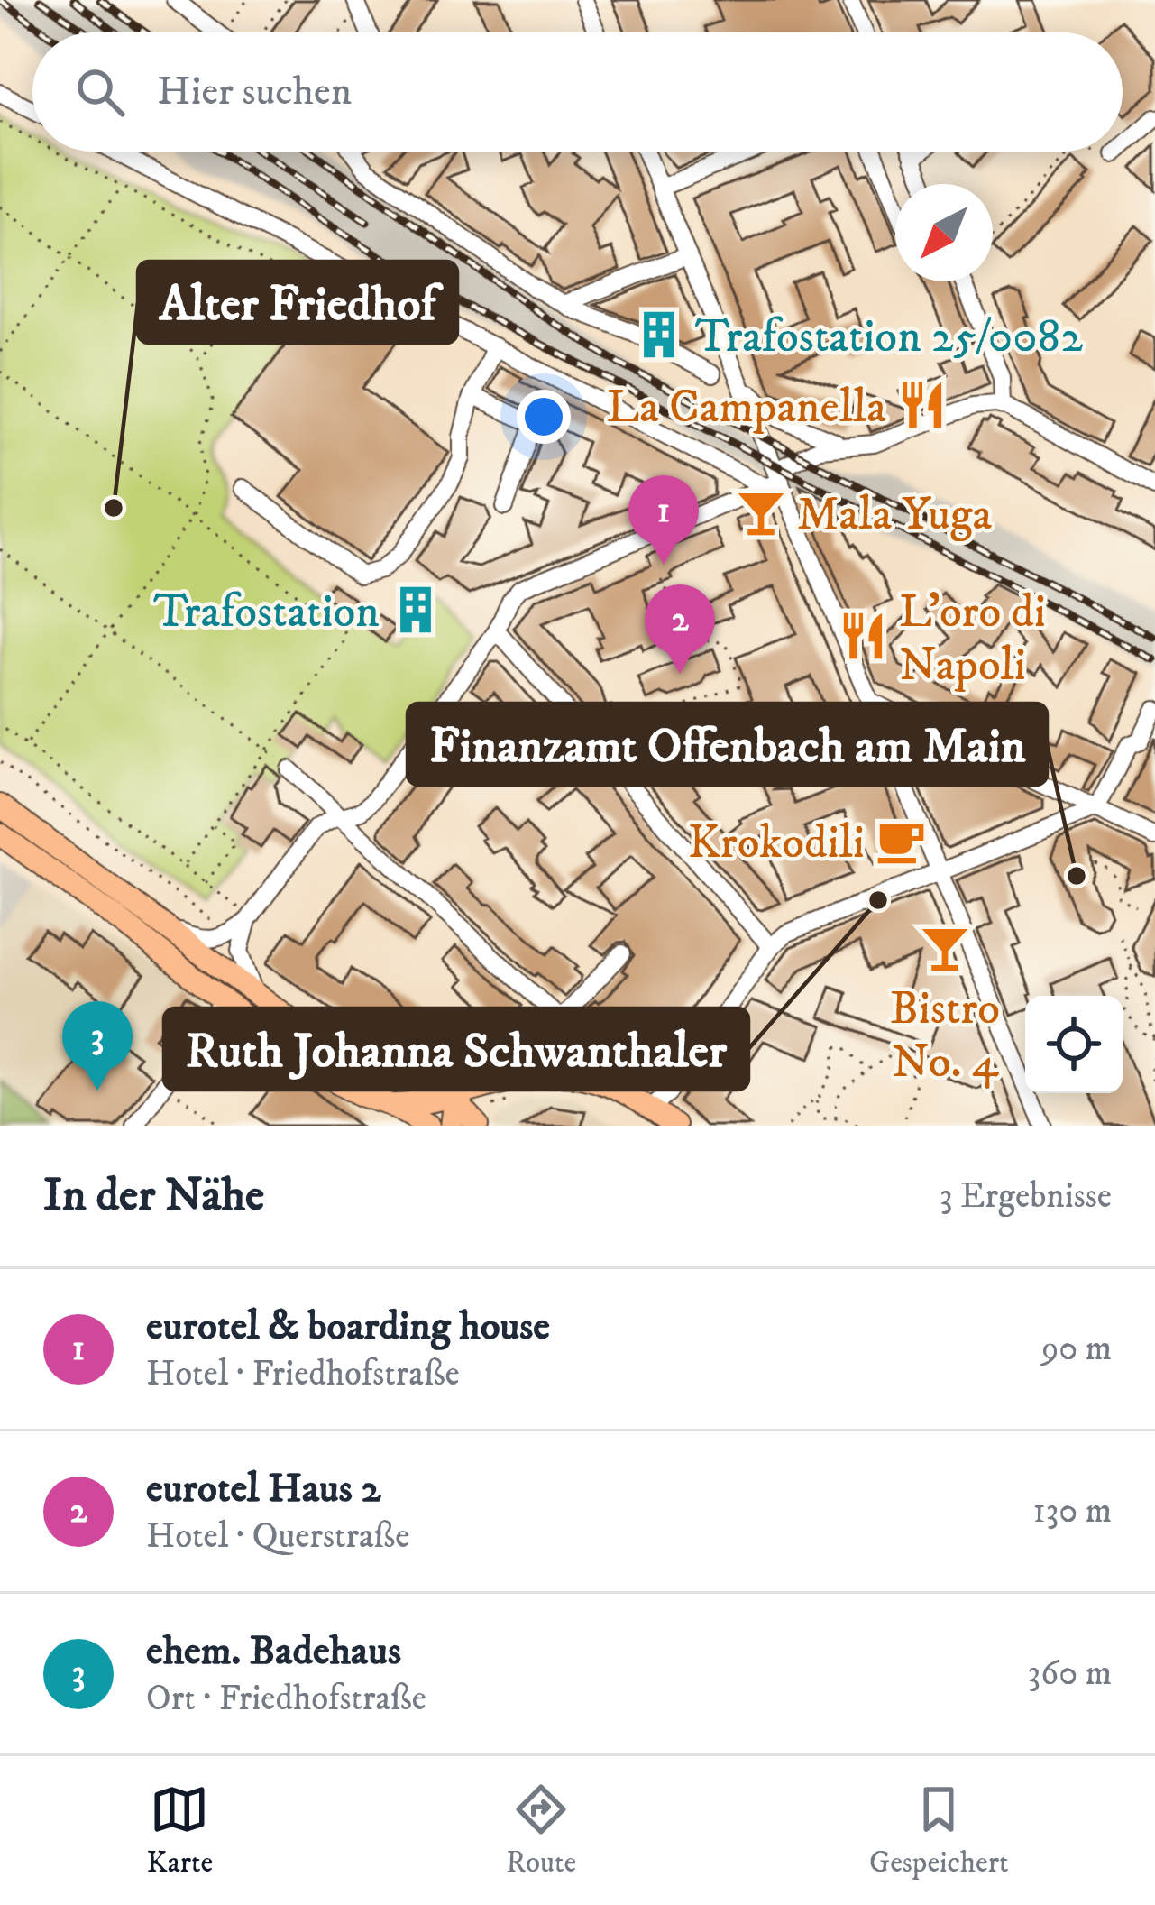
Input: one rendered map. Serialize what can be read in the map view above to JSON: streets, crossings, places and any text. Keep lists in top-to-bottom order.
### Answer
{
  "places": {
    "building": ["Trafostation 25/0082", "Trafostation"],
    "restaurant": ["La Campanella", "L'oro di Napoli"],
    "other": ["Alter Friedhof", "Finanzamt Offenbach am Main", "Ruth Johanna Schwanthaler"],
    "bar": ["Mala Yuga", "Bistro No. 4"],
    "cafe": ["Krokodili"]
  },
  "north": "bottom left",
  "page": {
    "search": "Hier suchen",
    "pins": ["1", "2", "3"],
    "heading": ["In der Nähe", "3 Ergebnisse"],
    "list": [
      {
        "mark": "1",
        "name": "eurotel & boarding house",
        "note": "Hotel · Friedhofstraße",
        "value": "90 m"
      },
      {
        "mark": "2",
        "name": "eurotel Haus 2",
        "note": "Hotel · Querstraße",
        "value": "130 m"
      },
      {
        "mark": "3",
        "name": "ehem. Badehaus",
        "note": "Ort · Friedhofstraße",
        "value": "360 m"
      }
    ],
    "nav": ["Karte", "Route", "Gespeichert"]
  }
}
